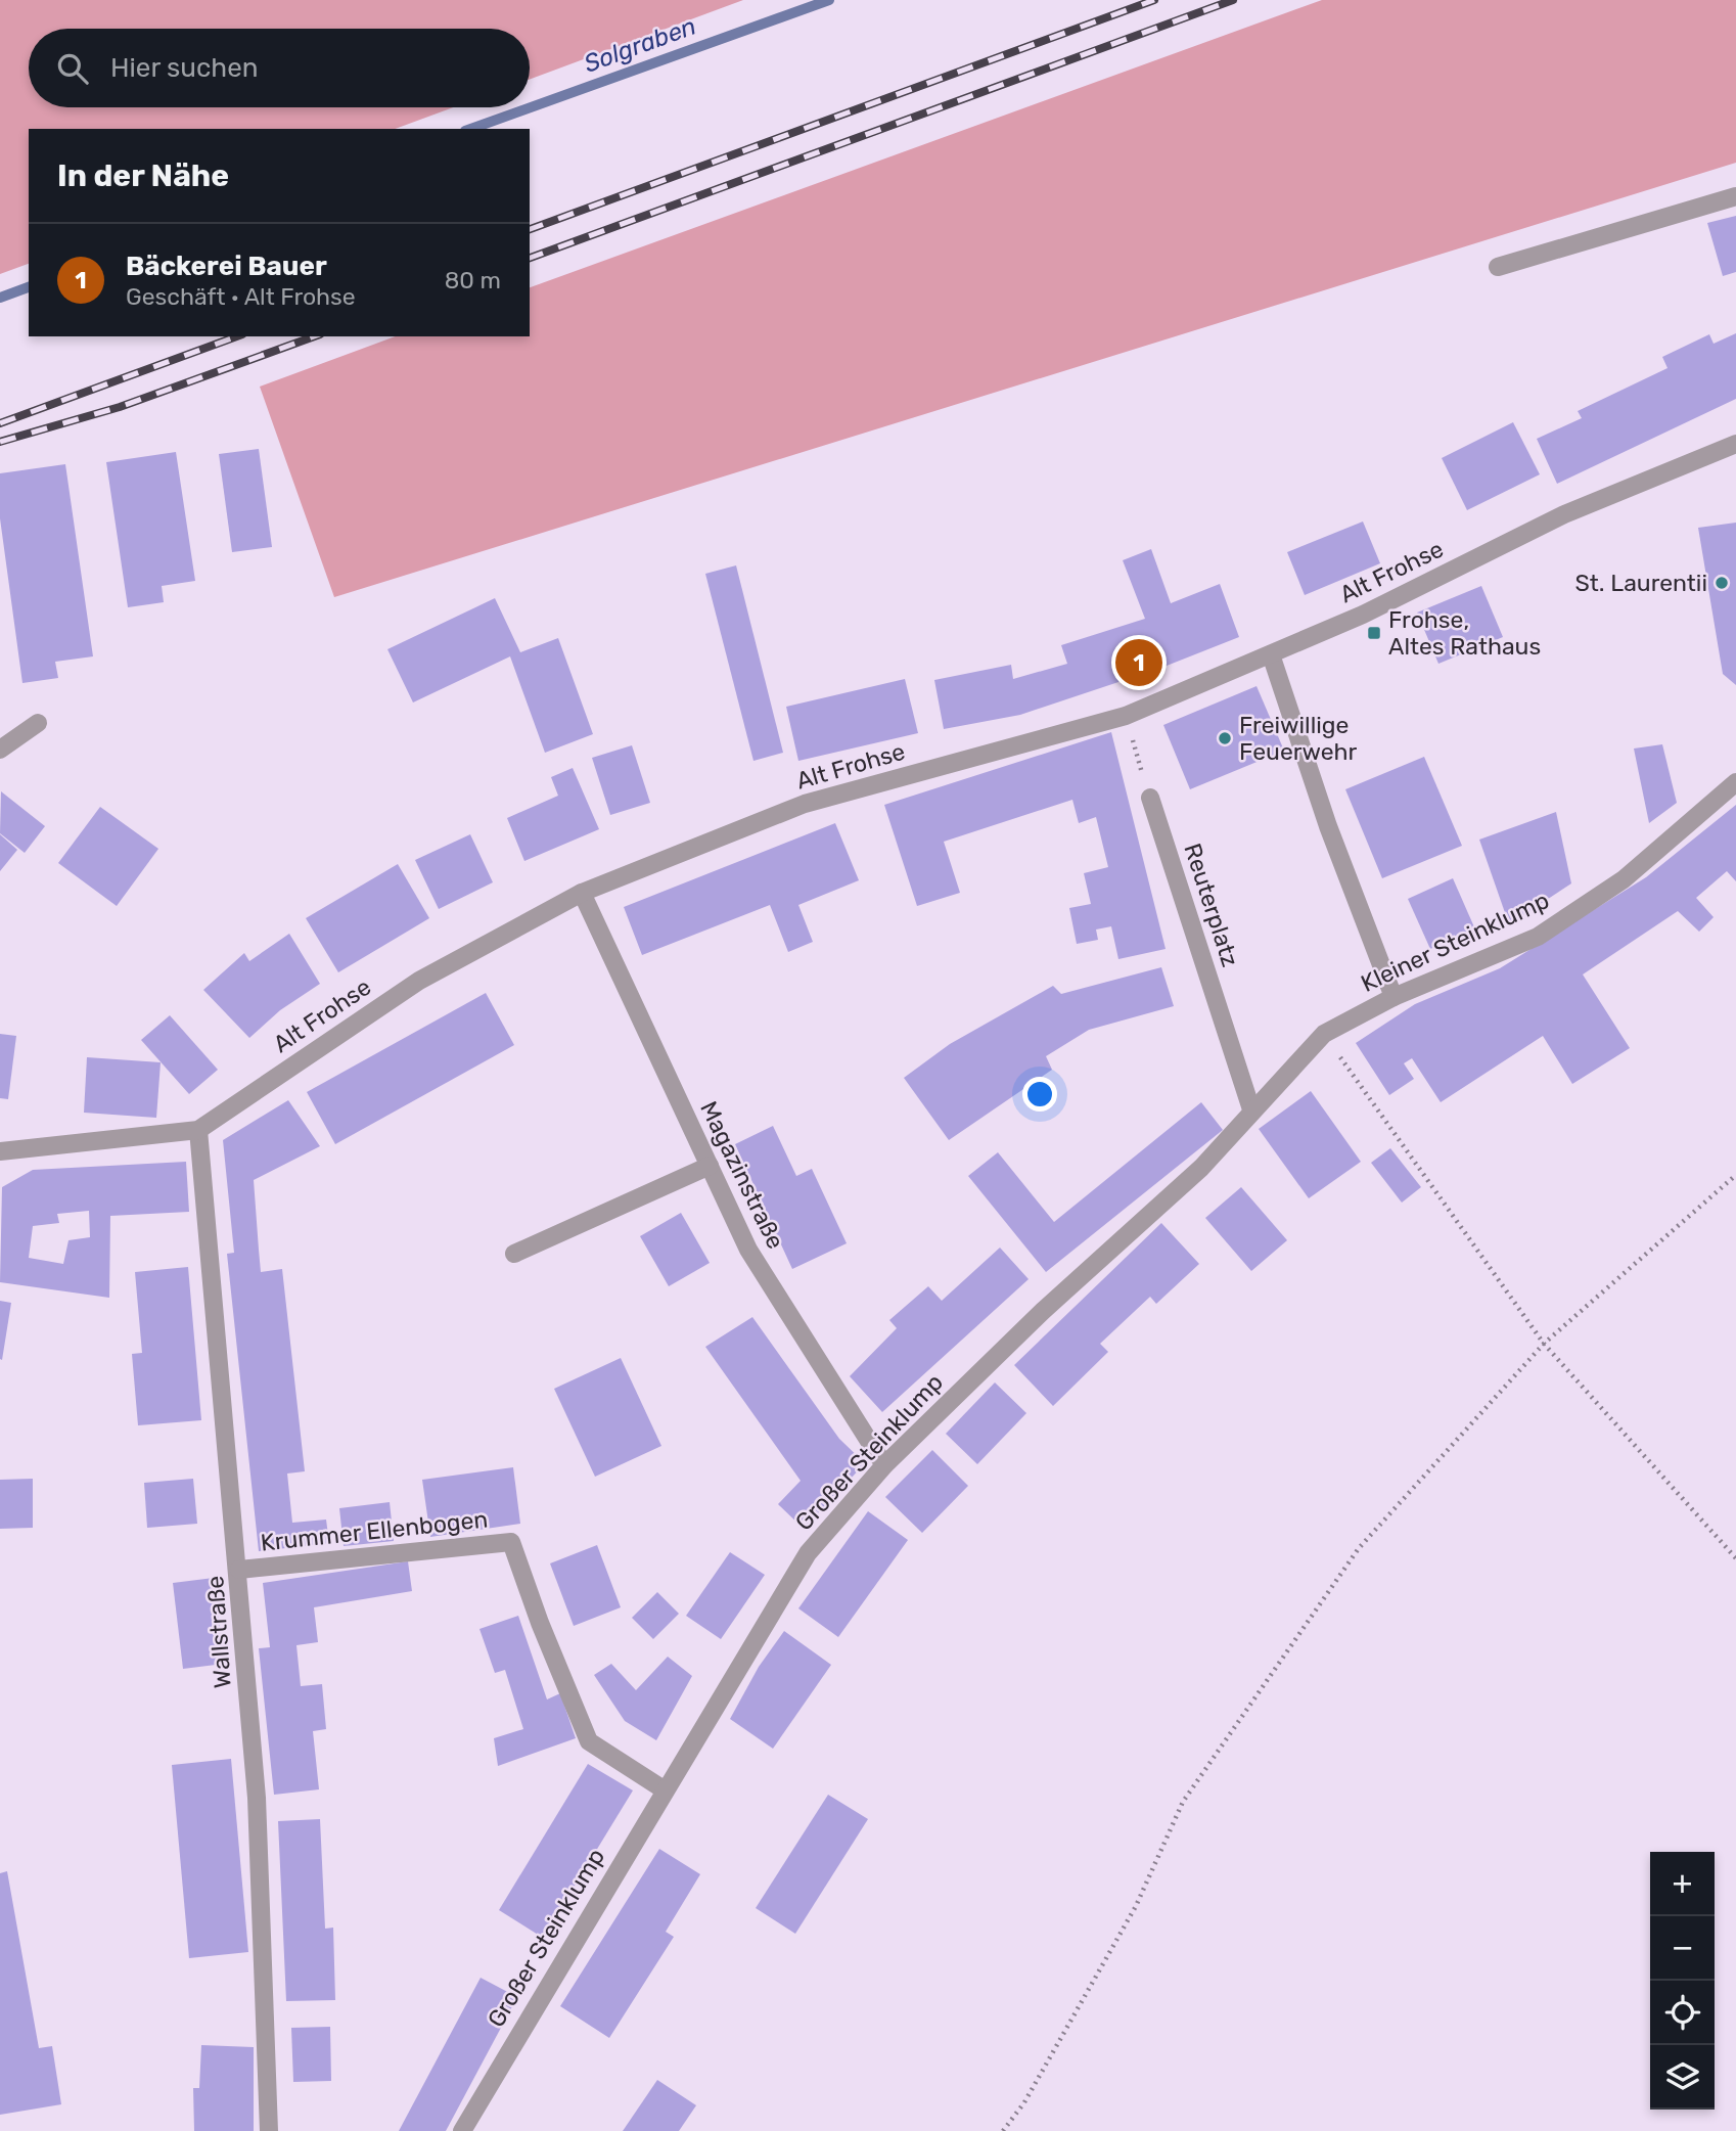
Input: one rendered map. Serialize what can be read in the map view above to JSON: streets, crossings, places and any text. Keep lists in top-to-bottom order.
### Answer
{
  "streets": {
    "street": [
      "Alt Frohse",
      "Reuterplatz",
      "Kleiner Steinklump",
      "Magazinstraße",
      "Großer Steinklump",
      "Krummer Ellenbogen",
      "Wallstraße"
    ]
  },
  "crossings": [
    ["Alt Frohse", "Magazinstraße"],
    ["Alt Frohse", "Wallstraße"],
    ["Reuterplatz", "Großer Steinklump"],
    ["Kleiner Steinklump", "Großer Steinklump"],
    ["Magazinstraße", "Großer Steinklump"],
    ["Großer Steinklump", "Krummer Ellenbogen"],
    ["Krummer Ellenbogen", "Wallstraße"]
  ],
  "water": ["Solgraben"],
  "places": {
    "other": ["St. Laurentii", "Freiwillige Feuerwehr"],
    "transit": ["Frohse, Altes Rathaus"]
  },
  "page": {
    "search": "Hier suchen",
    "heading": "In der Nähe",
    "list": [
      {
        "mark": "1",
        "name": "Bäckerei Bauer",
        "note": "Geschäft · Alt Frohse",
        "value": "80 m"
      }
    ],
    "pins": "1",
    "map_buttons": ["+", "−"]
  }
}
